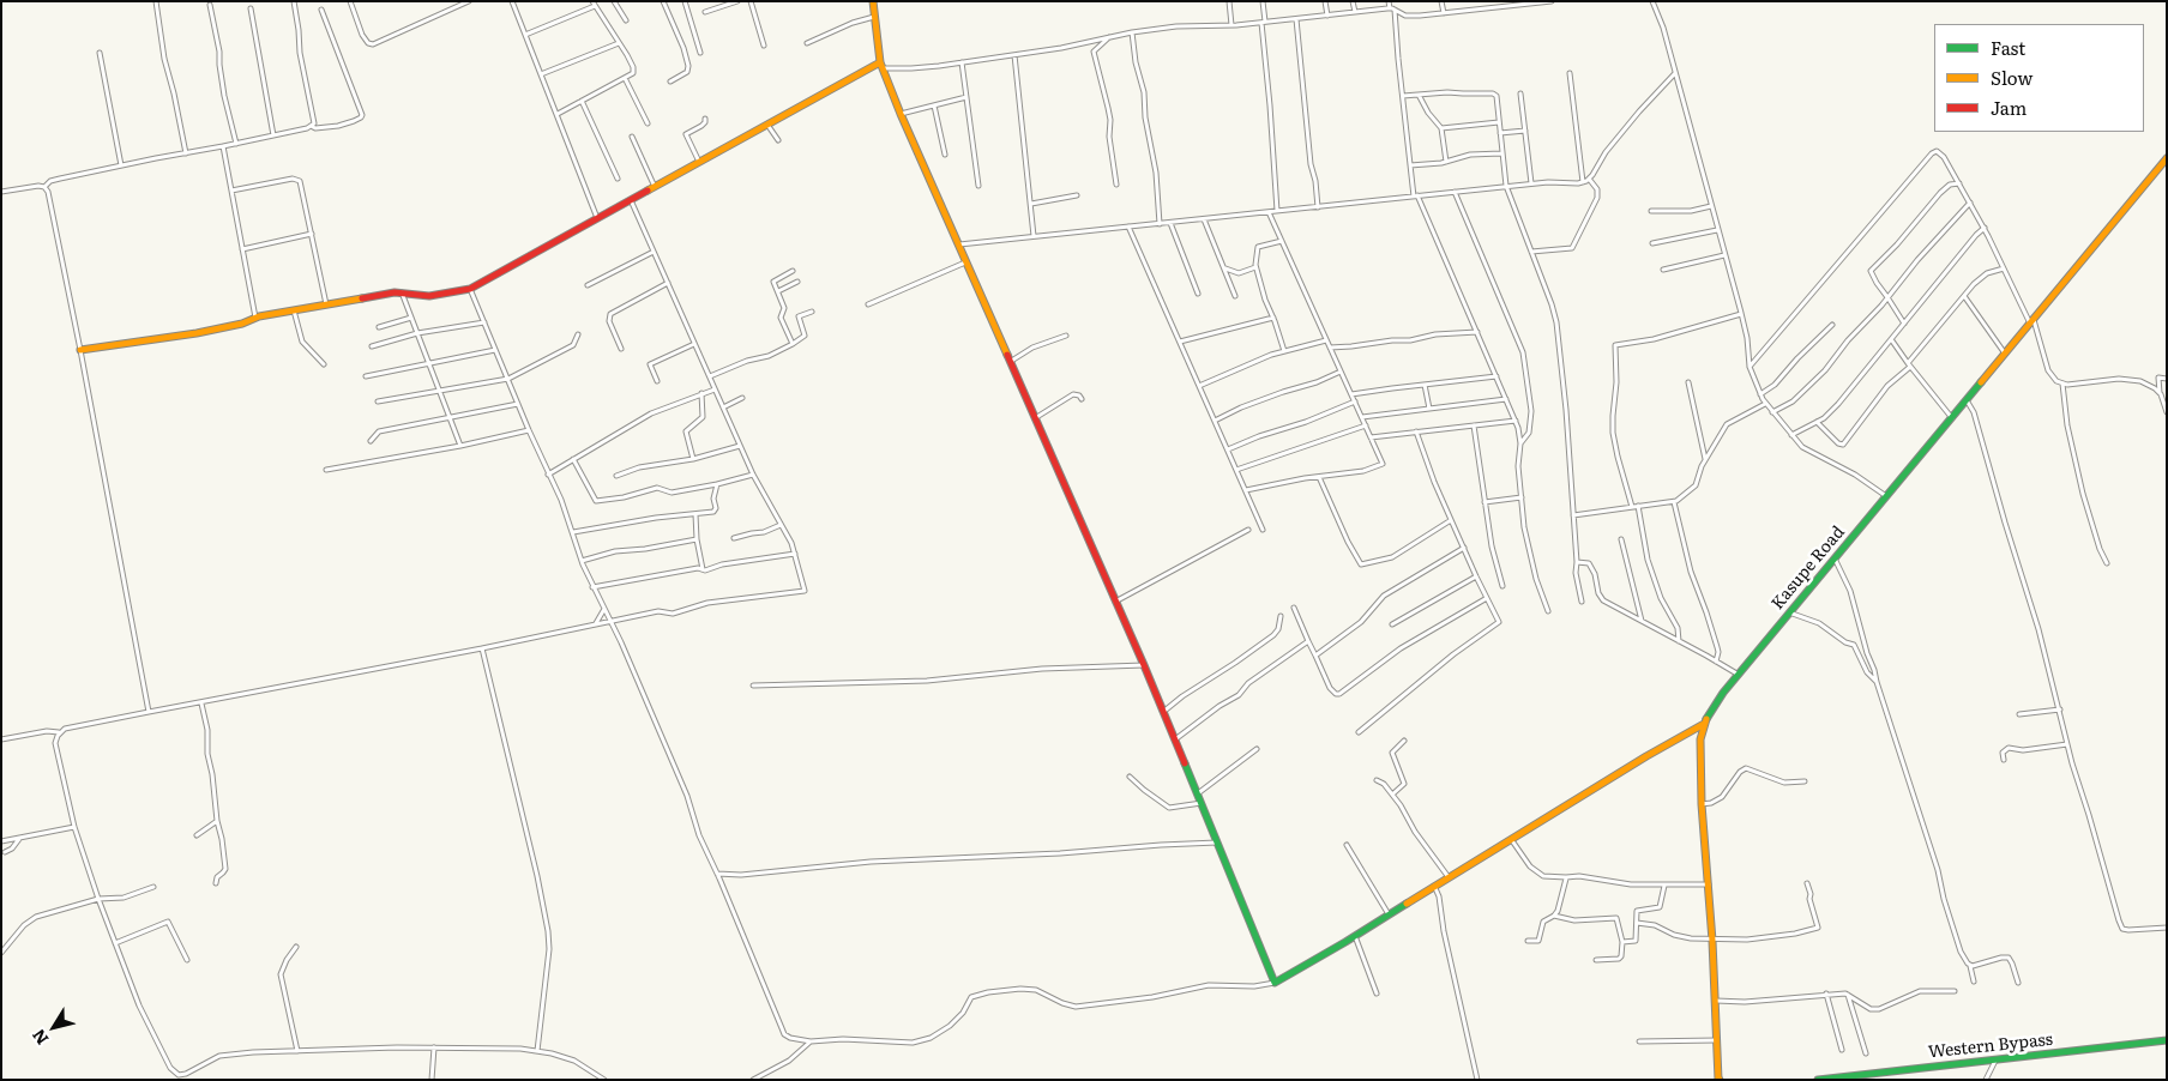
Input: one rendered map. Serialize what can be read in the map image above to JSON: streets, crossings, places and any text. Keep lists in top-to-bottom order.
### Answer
{
  "streets": {
    "street": ["Kasupe Road", "Western Bypass"]
  },
  "legend": ["Fast", "Slow", "Jam"],
  "north": "bottom left"
}
